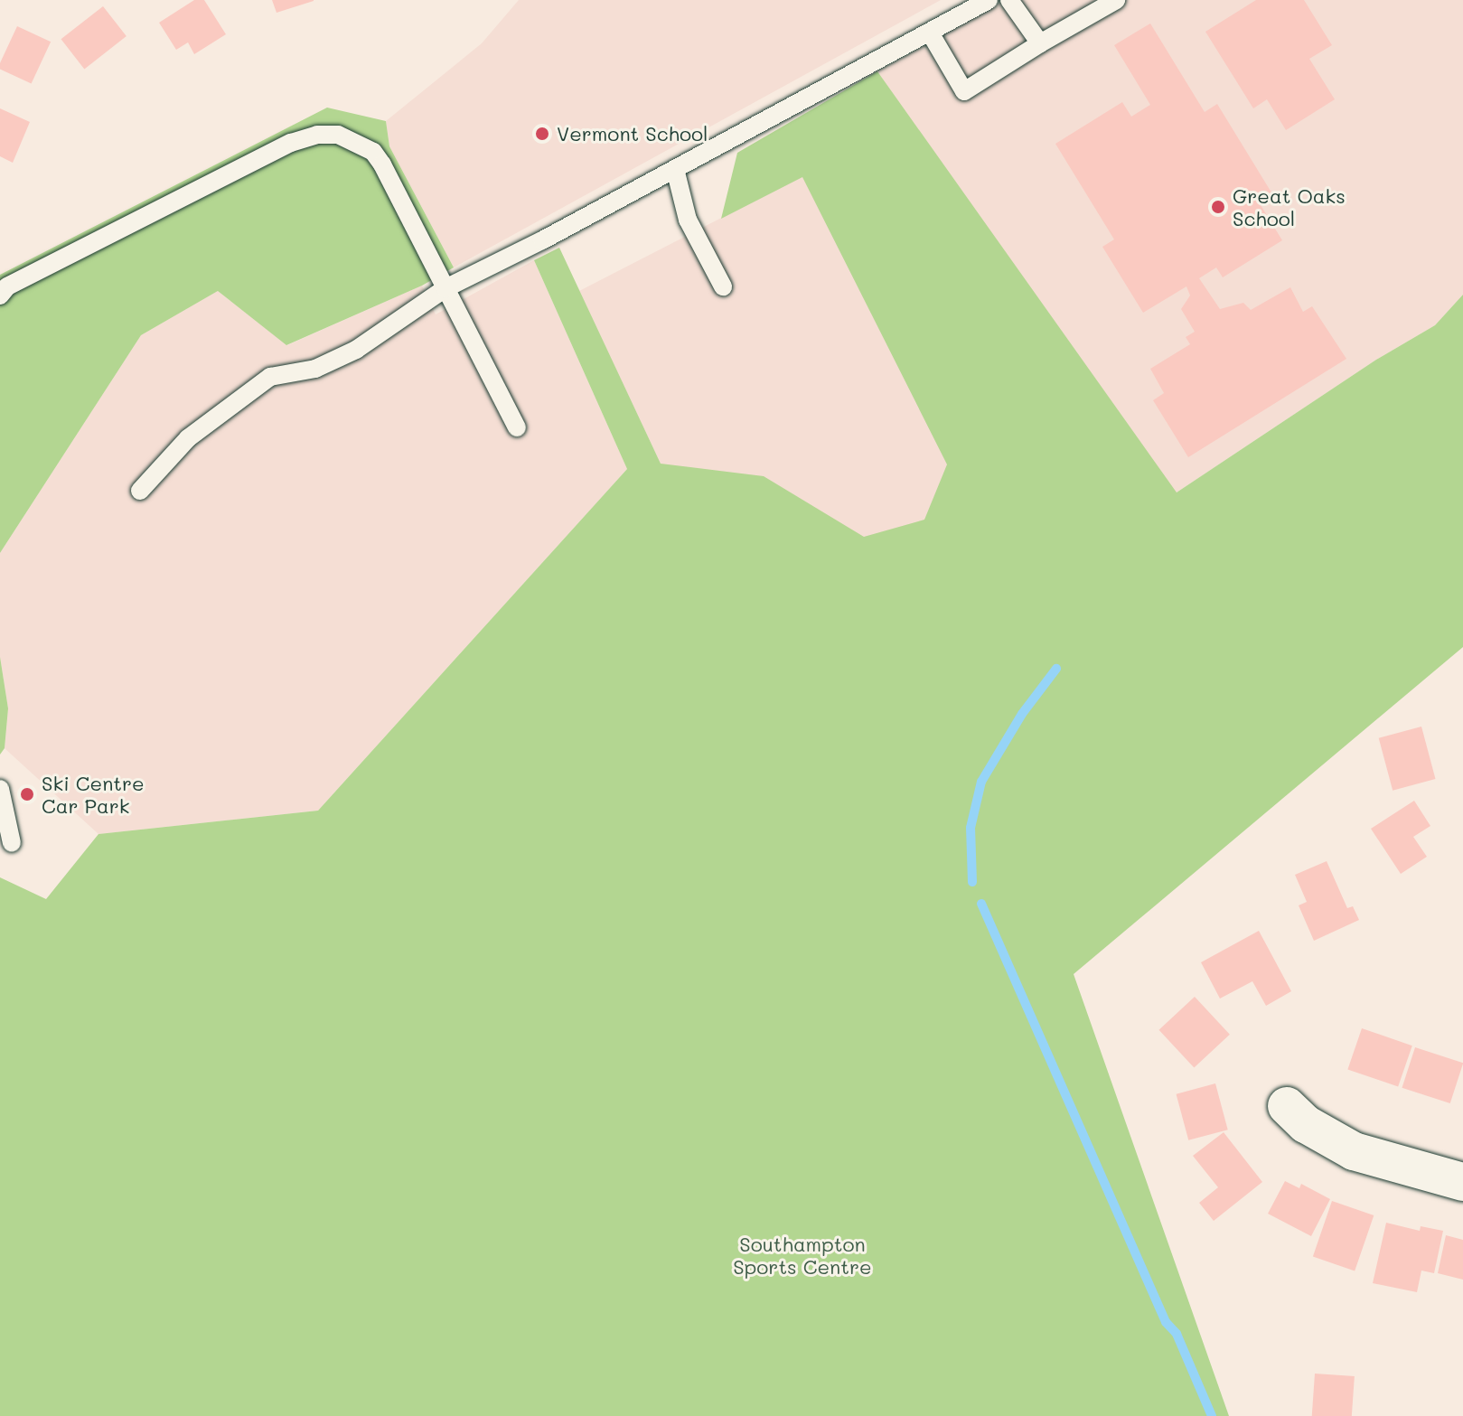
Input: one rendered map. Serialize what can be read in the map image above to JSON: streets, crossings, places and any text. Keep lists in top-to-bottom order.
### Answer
{
  "parks": ["Southampton Sports Centre"],
  "places": ["Vermont School", "Great Oaks School", "Ski Centre Car Park"]
}
